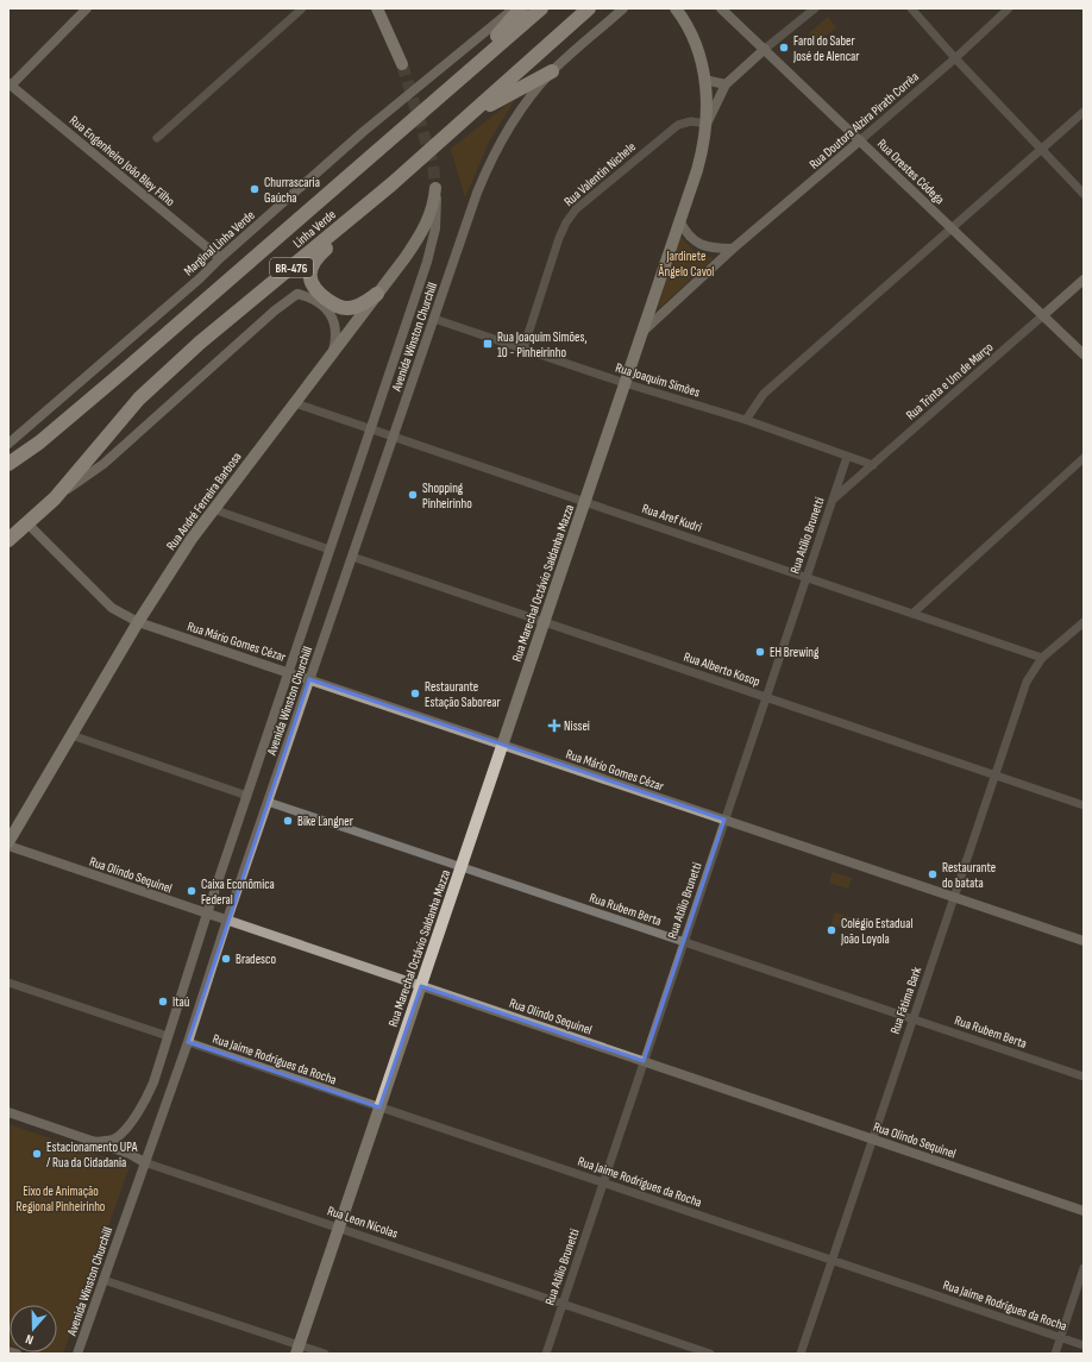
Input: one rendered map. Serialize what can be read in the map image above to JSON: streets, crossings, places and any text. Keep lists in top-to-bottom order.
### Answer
{
  "streets": {
    "highway": ["Linha Verde", "BR-476"],
    "main road": ["Rua André Ferreira Barbosa", "Rua Marechal Octávio Saldanha Mazza"],
    "street": [
      "Rua Doutora Alzira Pirath Corrêa",
      "Rua Engenheiro João Bley Filho",
      "Rua Orestes Códega",
      "Rua Valentin Nichele",
      "Marginal Linha Verde",
      "Avenida Winston Churchill",
      "Rua Joaquim Simões",
      "Rua Trinta e Um de Março",
      "Rua Aref Kudri",
      "Rua Atílio Brunetti",
      "Rua Mário Gomes Cézar",
      "Rua Alberto Kosop",
      "Rua Olindo Sequinel",
      "Rua Rubem Berta",
      "Rua Fátima Bark",
      "Rua Jaime Rodrigues da Rocha",
      "Rua Leon Nícolas"
    ]
  },
  "crossings": [
    ["Rua Doutora Alzira Pirath Corrêa", "Rua Orestes Códega"],
    ["Rua Doutora Alzira Pirath Corrêa", "Rua Marechal Octávio Saldanha Mazza"],
    ["Rua Engenheiro João Bley Filho", "Marginal Linha Verde"],
    ["Rua Orestes Códega", "Rua Trinta e Um de Março"],
    ["Rua Valentin Nichele", "Rua Joaquim Simões"],
    ["Rua Valentin Nichele", "Rua Marechal Octávio Saldanha Mazza"],
    ["Linha Verde", "Rua Mário Gomes Cézar"],
    ["Avenida Winston Churchill", "Rua Joaquim Simões"],
    ["Avenida Winston Churchill", "Rua André Ferreira Barbosa"],
    ["Avenida Winston Churchill", "Rua Aref Kudri"],
    ["Avenida Winston Churchill", "Rua Mário Gomes Cézar"],
    ["Avenida Winston Churchill", "Rua Alberto Kosop"],
    ["Avenida Winston Churchill", "Rua Olindo Sequinel"],
    ["Avenida Winston Churchill", "Rua Rubem Berta"],
    ["Avenida Winston Churchill", "Rua Jaime Rodrigues da Rocha"],
    ["Avenida Winston Churchill", "Rua Leon Nícolas"],
    ["Rua Joaquim Simões", "Rua Trinta e Um de Março"],
    ["Rua Joaquim Simões", "Rua Atílio Brunetti"],
    ["Rua Joaquim Simões", "Rua Marechal Octávio Saldanha Mazza"],
    ["Rua Trinta e Um de Março", "Rua Atílio Brunetti"],
    ["Rua André Ferreira Barbosa", "Rua Aref Kudri"],
    ["Rua André Ferreira Barbosa", "Rua Mário Gomes Cézar"],
    ["Rua Aref Kudri", "Rua Atílio Brunetti"],
    ["Rua Aref Kudri", "Rua Marechal Octávio Saldanha Mazza"],
    ["Rua Aref Kudri", "Rua Fátima Bark"],
    ["Rua Atílio Brunetti", "Rua Mário Gomes Cézar"],
    ["Rua Atílio Brunetti", "Rua Alberto Kosop"],
    ["Rua Atílio Brunetti", "Rua Olindo Sequinel"],
    ["Rua Atílio Brunetti", "Rua Rubem Berta"],
    ["Rua Atílio Brunetti", "Rua Jaime Rodrigues da Rocha"],
    ["Rua Atílio Brunetti", "Rua Leon Nícolas"],
    ["Rua Marechal Octávio Saldanha Mazza", "Rua Mário Gomes Cézar"],
    ["Rua Marechal Octávio Saldanha Mazza", "Rua Alberto Kosop"],
    ["Rua Marechal Octávio Saldanha Mazza", "Rua Olindo Sequinel"],
    ["Rua Marechal Octávio Saldanha Mazza", "Rua Rubem Berta"],
    ["Rua Marechal Octávio Saldanha Mazza", "Rua Jaime Rodrigues da Rocha"],
    ["Rua Marechal Octávio Saldanha Mazza", "Rua Leon Nícolas"],
    ["Rua Mário Gomes Cézar", "Rua Fátima Bark"],
    ["Rua Alberto Kosop", "Rua Fátima Bark"],
    ["Rua Olindo Sequinel", "Rua Fátima Bark"],
    ["Rua Rubem Berta", "Rua Fátima Bark"],
    ["Rua Fátima Bark", "Rua Jaime Rodrigues da Rocha"]
  ],
  "parks": ["Jardinete Ângelo Cavol", "Eixo de Animação Regional Pinheirinho"],
  "places": {
    "other": [
      "Farol do Saber José de Alencar",
      "Churrascaria Gaúcha",
      "Shopping Pinheirinho",
      "EH Brewing",
      "Restaurante Estação Saborear",
      "Bike Langner",
      "Restaurante do batata",
      "Caixa Econômica Federal",
      "Colégio Estadual João Loyola",
      "Bradesco",
      "Itaú",
      "Estacionamento UPA / Rua da Cidadania"
    ],
    "transit": ["Rua Joaquim Simões, 10 - Pinheirinho"],
    "health": ["Nissei"]
  },
  "north": "bottom"
}
